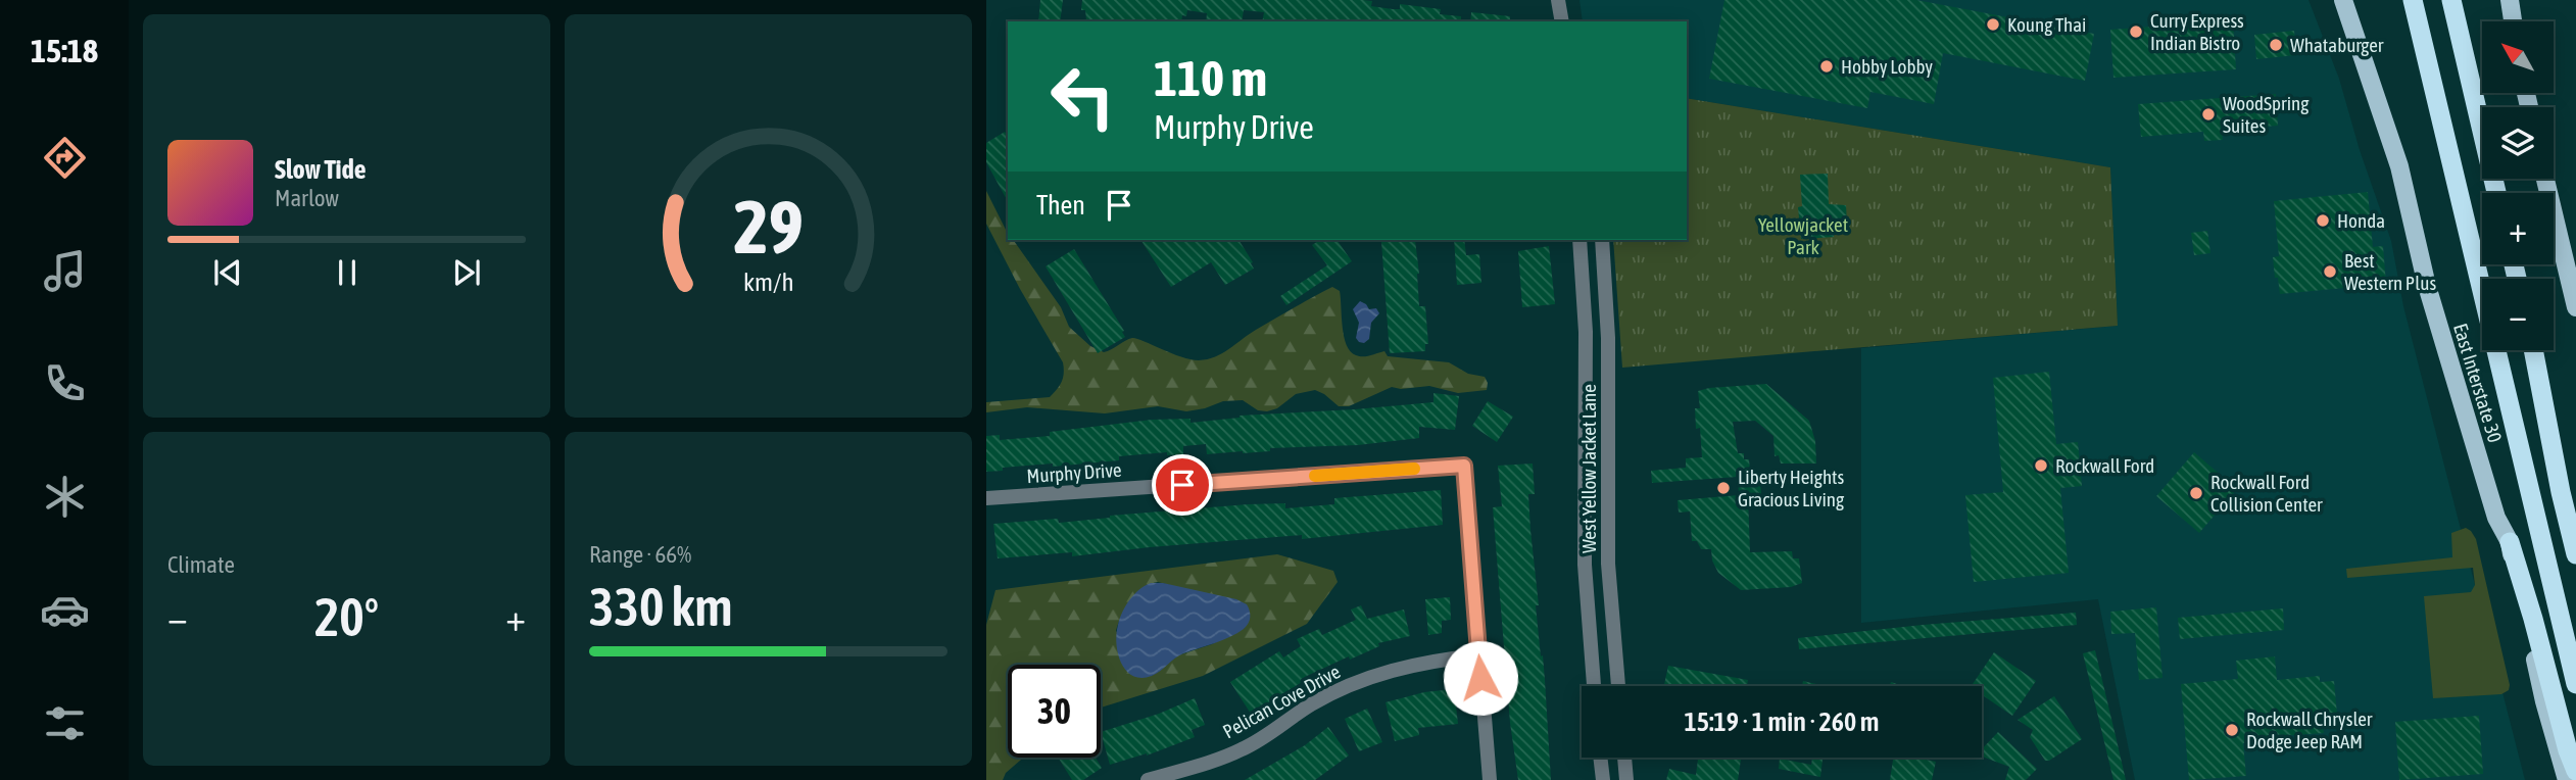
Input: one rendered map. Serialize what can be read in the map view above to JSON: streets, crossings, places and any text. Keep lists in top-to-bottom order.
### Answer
{
  "streets": {
    "main road": ["East Interstate 30"],
    "street": ["West Yellow Jacket Lane", "Murphy Drive", "Pelican Cove Drive"]
  },
  "crossings": [
    ["Murphy Drive", "Pelican Cove Drive"]
  ],
  "parks": ["Yellowjacket Park"],
  "places": [
    "Koung Thai",
    "Curry Express Indian Bistro",
    "Whataburger",
    "Hobby Lobby",
    "WoodSpring Suites",
    "Honda",
    "Best Western Plus",
    "Rockwall Ford",
    "Liberty Heights Gracious Living",
    "Rockwall Ford Collision Center",
    "Rockwall Chrysler Dodge Jeep RAM"
  ],
  "north": "top left",
  "page": {
    "tabs": "15:18",
    "map_buttons": ["+", "−"],
    "turn": ["110 m", "Murphy Drive"],
    "song": ["Slow Tide", "Marlow"],
    "then": "Then",
    "tile": [
      "Climate",
      ["Range · 66%", "330 km"]
    ],
    "heat": ["−", "20°", "+"],
    "limit": "30",
    "trip": "15:19 · 1 min · 260 m",
    "gauge": ["29", "km/h"]
  }
}
